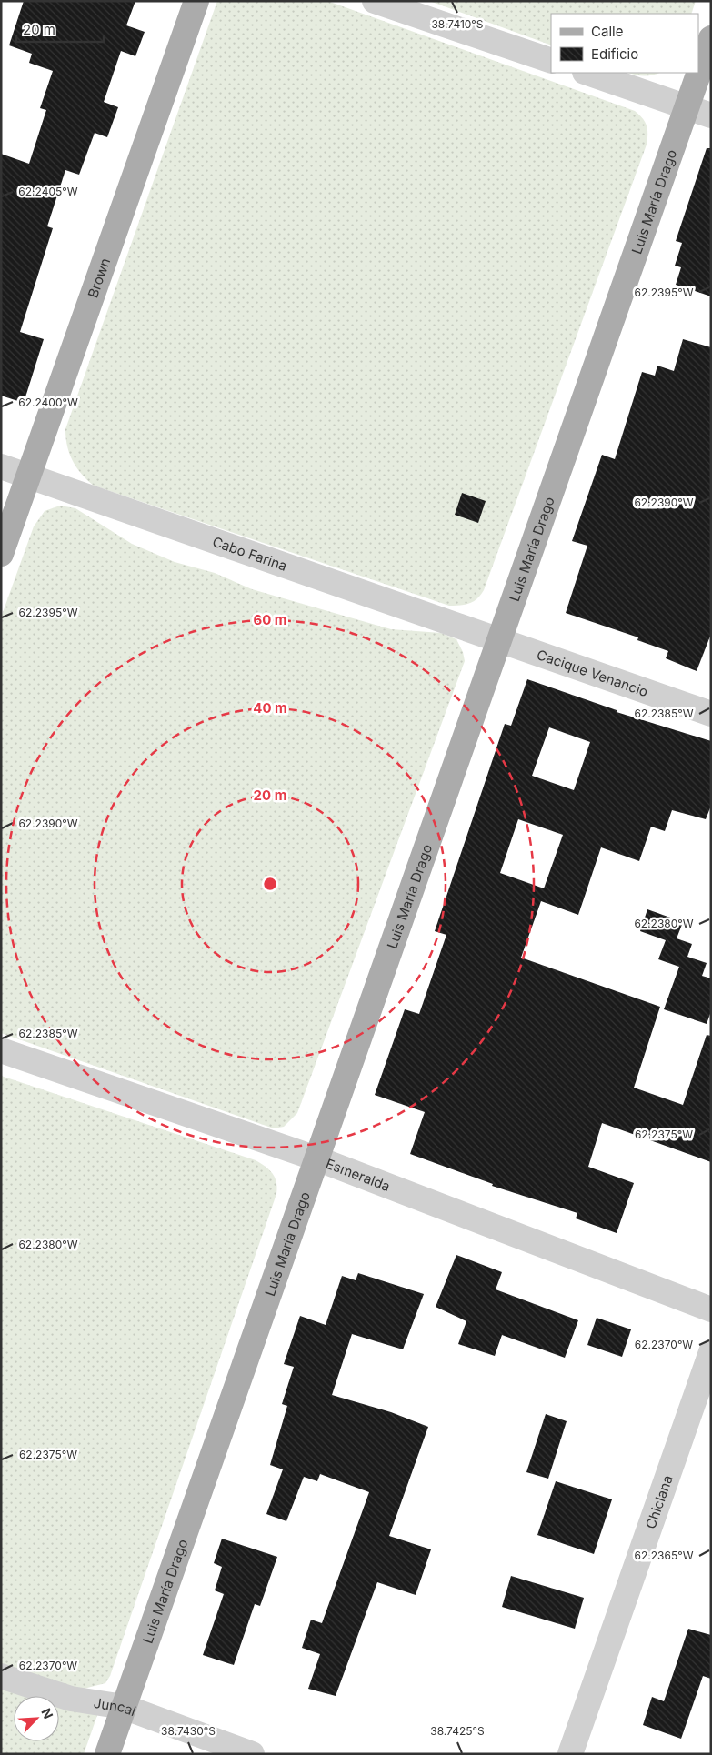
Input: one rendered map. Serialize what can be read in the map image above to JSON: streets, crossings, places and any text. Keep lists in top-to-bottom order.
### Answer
{
  "streets": {
    "main road": ["Luis María Drago", "Brown"],
    "street": [
      "Cabo Farina",
      "Cacique Venancio",
      "Esmeralda",
      "Chiclana",
      "Juncal"
    ]
  },
  "crossings": [
    ["Luis María Drago", "Cabo Farina"],
    ["Luis María Drago", "Cacique Venancio"],
    ["Luis María Drago", "Esmeralda"],
    ["Luis María Drago", "Juncal"],
    ["Brown", "Cabo Farina"],
    ["Cabo Farina", "Cacique Venancio"]
  ],
  "legend": ["Calle", "Edificio"],
  "scale_bar": "20 m",
  "north": "top right",
  "coordinates": [
    "38.7410°S",
    "62.2405°W",
    "62.2395°W",
    "62.2400°W",
    "62.2390°W",
    "62.2385°W",
    "62.2380°W",
    "62.2375°W",
    "62.2370°W",
    "62.2365°W",
    "38.7430°S",
    "38.7425°S"
  ],
  "rings": ["60 m", "40 m", "20 m"]
}
